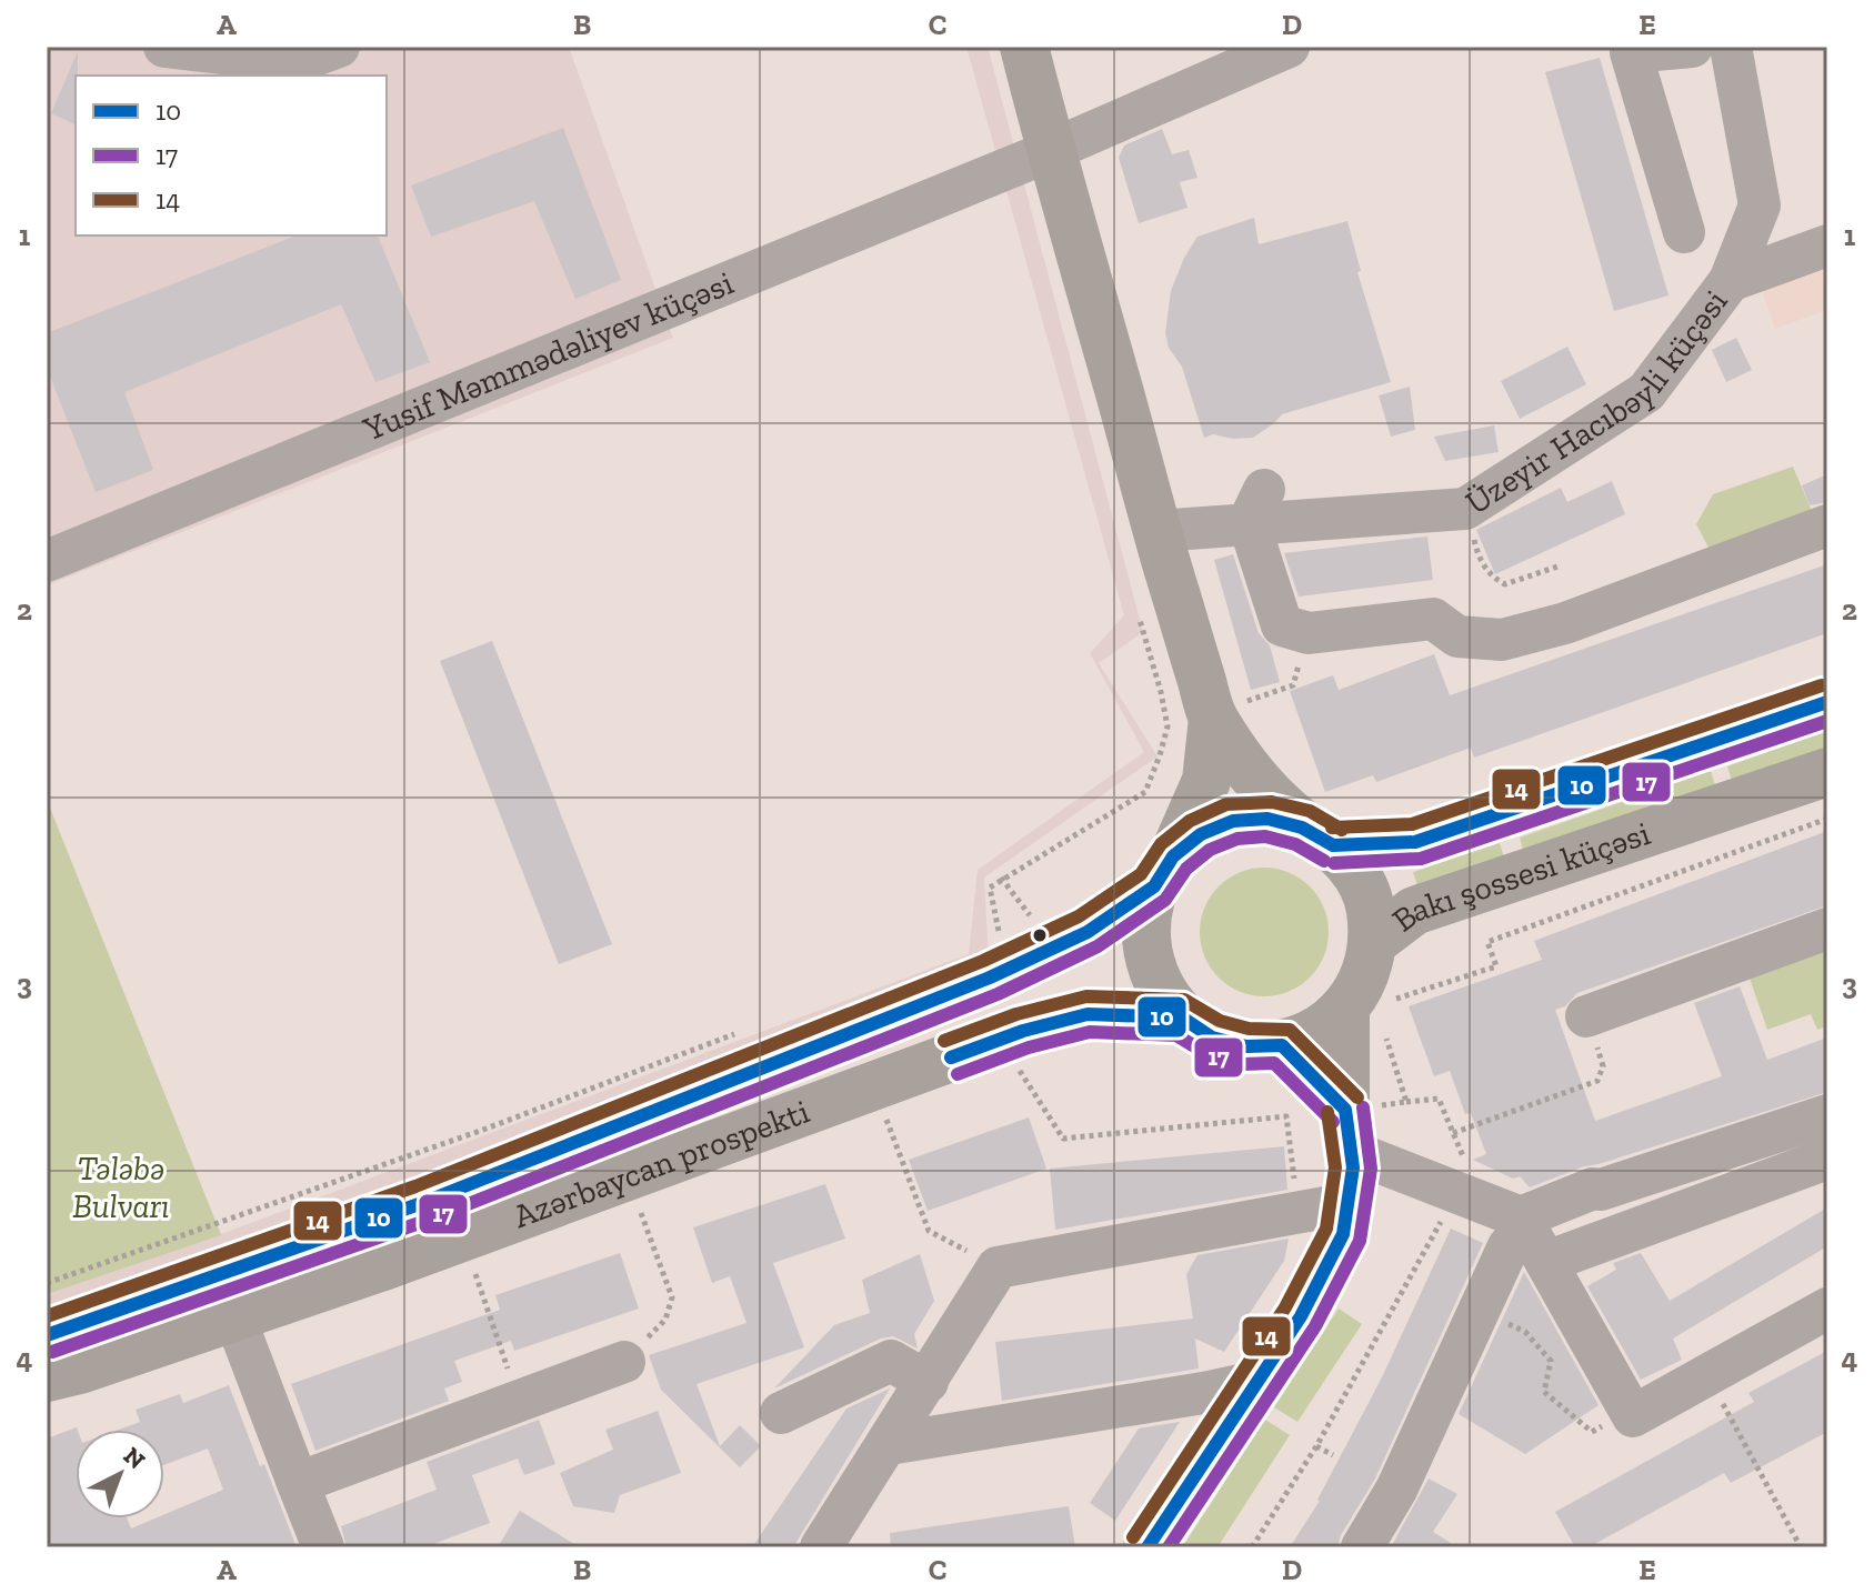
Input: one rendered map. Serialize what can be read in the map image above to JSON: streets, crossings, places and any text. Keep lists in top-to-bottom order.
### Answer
{
  "streets": {
    "main road": ["Bakı şossesi küçəsi", "Azərbaycan prospekti"],
    "street": ["Yusif Məmmədəliyev küçəsi", "Üzeyir Hacıbəyli küçəsi"]
  },
  "crossings": [
    ["Bakı şossesi küçəsi", "Azərbaycan prospekti"]
  ],
  "parks": ["Tələbə Bulvarı"],
  "lines": ["transit line 14", "transit line 10", "transit line 17"],
  "legend": ["10", "17", "14"],
  "north": "top right",
  "grid": {
    "columns": [
      "A",
      "B",
      "C",
      "D",
      "E"
    ],
    "rows": [
      "1",
      "2",
      "3",
      "4"
    ]
  }
}
